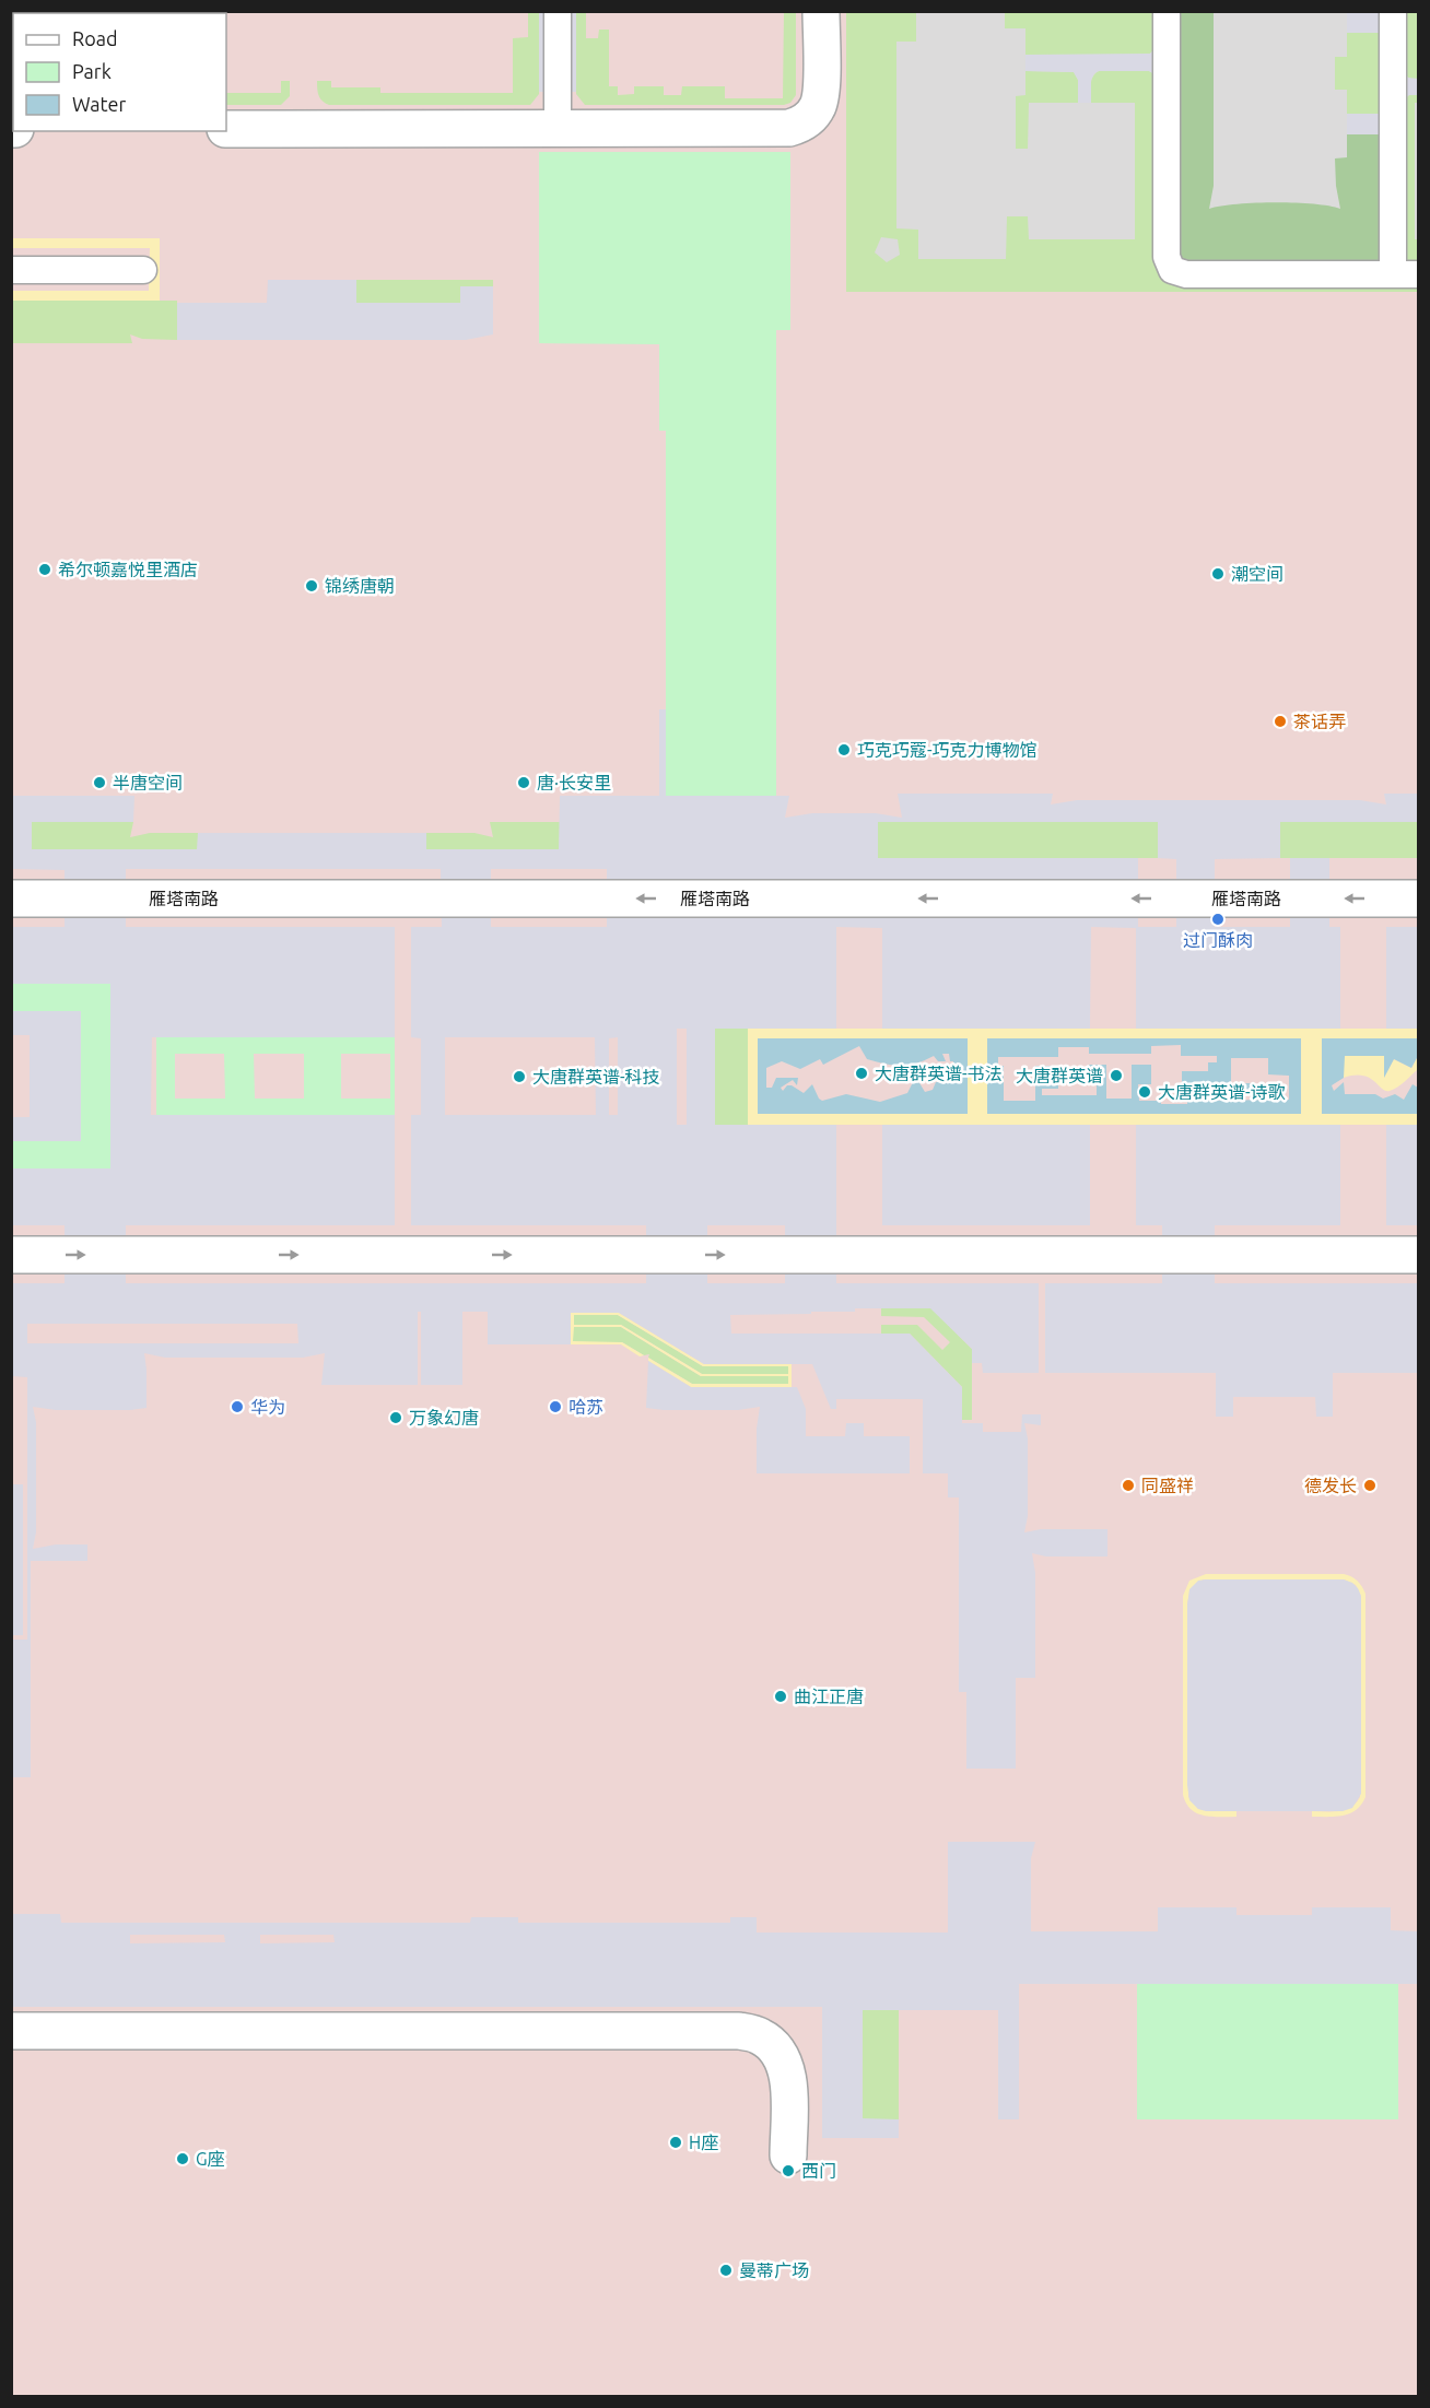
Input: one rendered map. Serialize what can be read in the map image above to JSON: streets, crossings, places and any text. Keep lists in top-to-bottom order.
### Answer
{
  "streets": {
    "street": ["雁塔南路"]
  },
  "one_way": ["雁塔南路"],
  "places": [
    "希尔顿嘉悦里酒店",
    "潮空间",
    "锦绣唐朝",
    "茶话弄",
    "巧克巧蔻-巧克力博物馆",
    "半唐空间",
    "唐·长安里",
    "过门酥肉",
    "大唐群英谱-书法",
    "大唐群英谱",
    "大唐群英谱-科技",
    "大唐群英谱-诗歌",
    "华为",
    "哈苏",
    "万象幻唐",
    "同盛祥",
    "德发长",
    "曲江正唐",
    "H座",
    "G座",
    "西门",
    "曼蒂广场"
  ],
  "legend": ["Road", "Park", "Water"]
}
